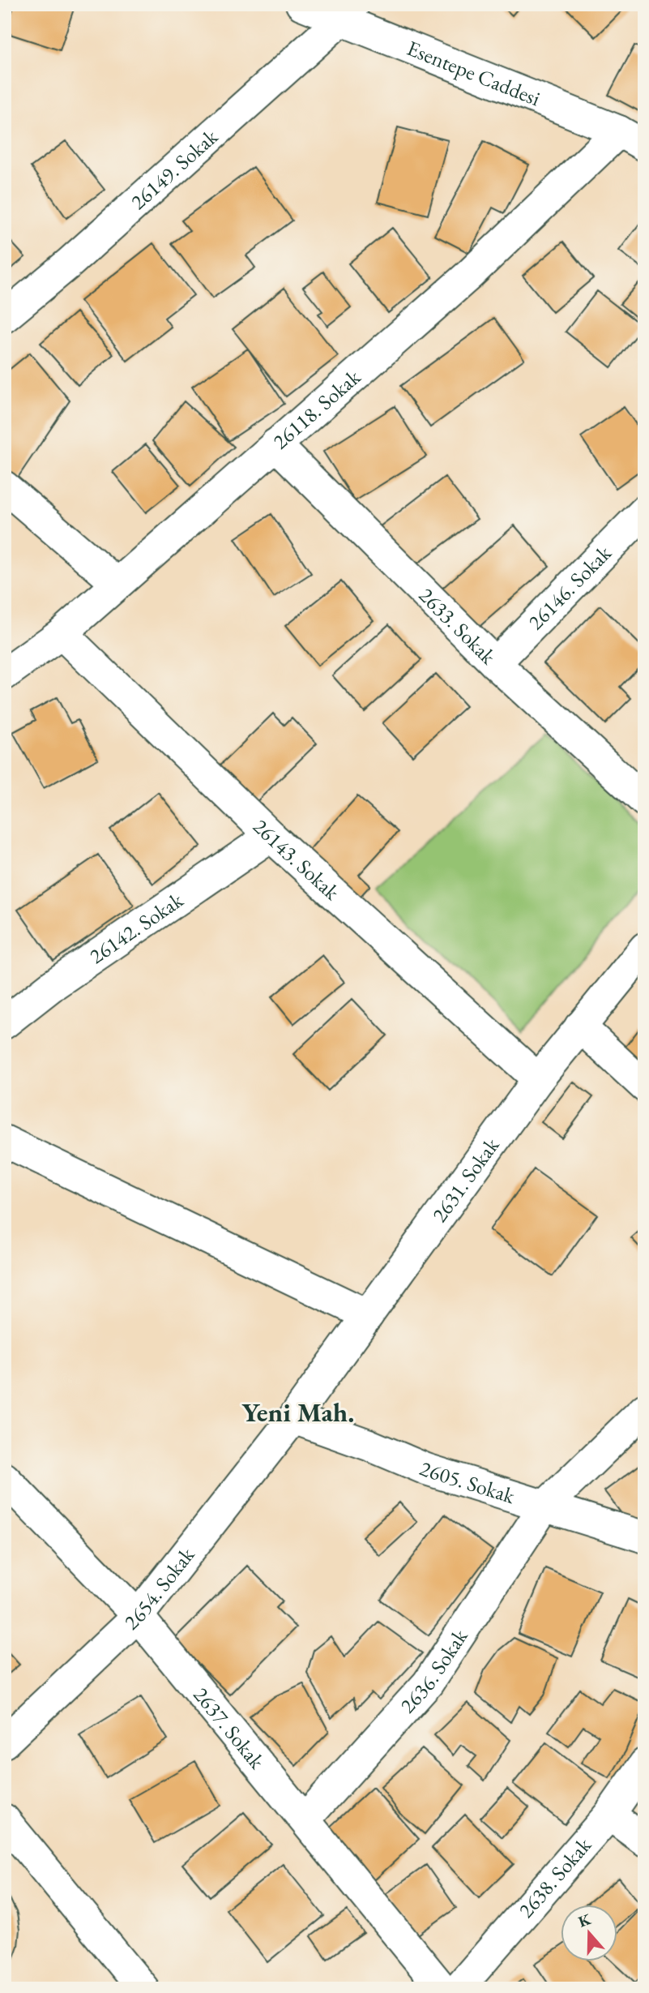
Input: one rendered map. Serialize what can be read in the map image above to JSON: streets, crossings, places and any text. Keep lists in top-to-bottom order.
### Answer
{
  "streets": {
    "street": [
      "Esentepe Caddesi",
      "26149. Sokak",
      "26118. Sokak",
      "26146. Sokak",
      "2633. Sokak",
      "26143. Sokak",
      "26142. Sokak",
      "2631. Sokak",
      "2605. Sokak",
      "2654. Sokak",
      "2636. Sokak",
      "2637. Sokak",
      "2638. Sokak"
    ]
  },
  "crossings": [
    ["Esentepe Caddesi", "26149. Sokak"],
    ["Esentepe Caddesi", "26118. Sokak"],
    ["26118. Sokak", "2633. Sokak"],
    ["26118. Sokak", "26143. Sokak"],
    ["26146. Sokak", "2633. Sokak"],
    ["26143. Sokak", "26142. Sokak"],
    ["26143. Sokak", "2631. Sokak"],
    ["2631. Sokak", "2605. Sokak"],
    ["2631. Sokak", "2654. Sokak"],
    ["2605. Sokak", "2654. Sokak"],
    ["2605. Sokak", "2636. Sokak"],
    ["2654. Sokak", "2637. Sokak"],
    ["2636. Sokak", "2637. Sokak"]
  ],
  "districts": ["Yeni Mah."],
  "north": "top"
}
